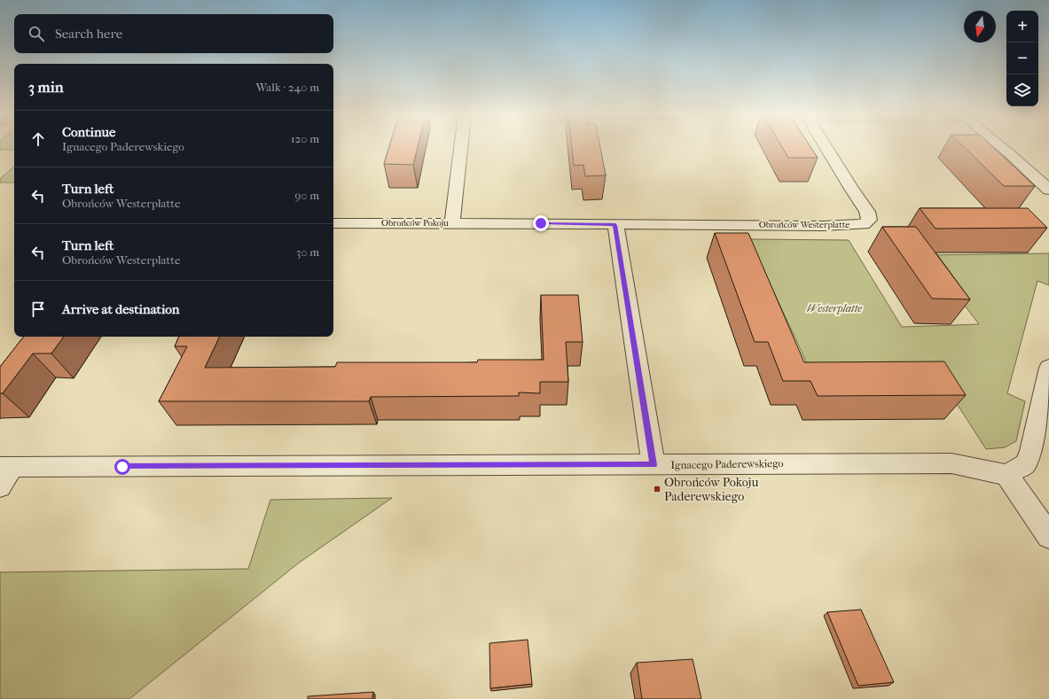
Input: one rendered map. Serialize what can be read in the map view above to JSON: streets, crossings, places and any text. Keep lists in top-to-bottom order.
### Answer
{
  "streets": {
    "street": ["Obrońców Pokoju", "Obrońców Westerplatte", "Ignacego Paderewskiego"]
  },
  "crossings": [
    ["Obrońców Pokoju", "Obrońców Westerplatte"]
  ],
  "parks": ["Westerplatte"],
  "places": {
    "transit": ["Obrońców Pokoju Paderewskiego"]
  },
  "north": "bottom",
  "page": {
    "map_buttons": ["+", "−"],
    "search": "Search here",
    "heading": ["3 min", "Walk · 240 m"],
    "list": [
      ["Continue", "Ignacego Paderewskiego", "120 m"],
      ["Turn left", "Obrońców Westerplatte", "90 m"],
      ["Turn left", "Obrońców Westerplatte", "30 m"],
      "Arrive at destination"
    ]
  }
}
